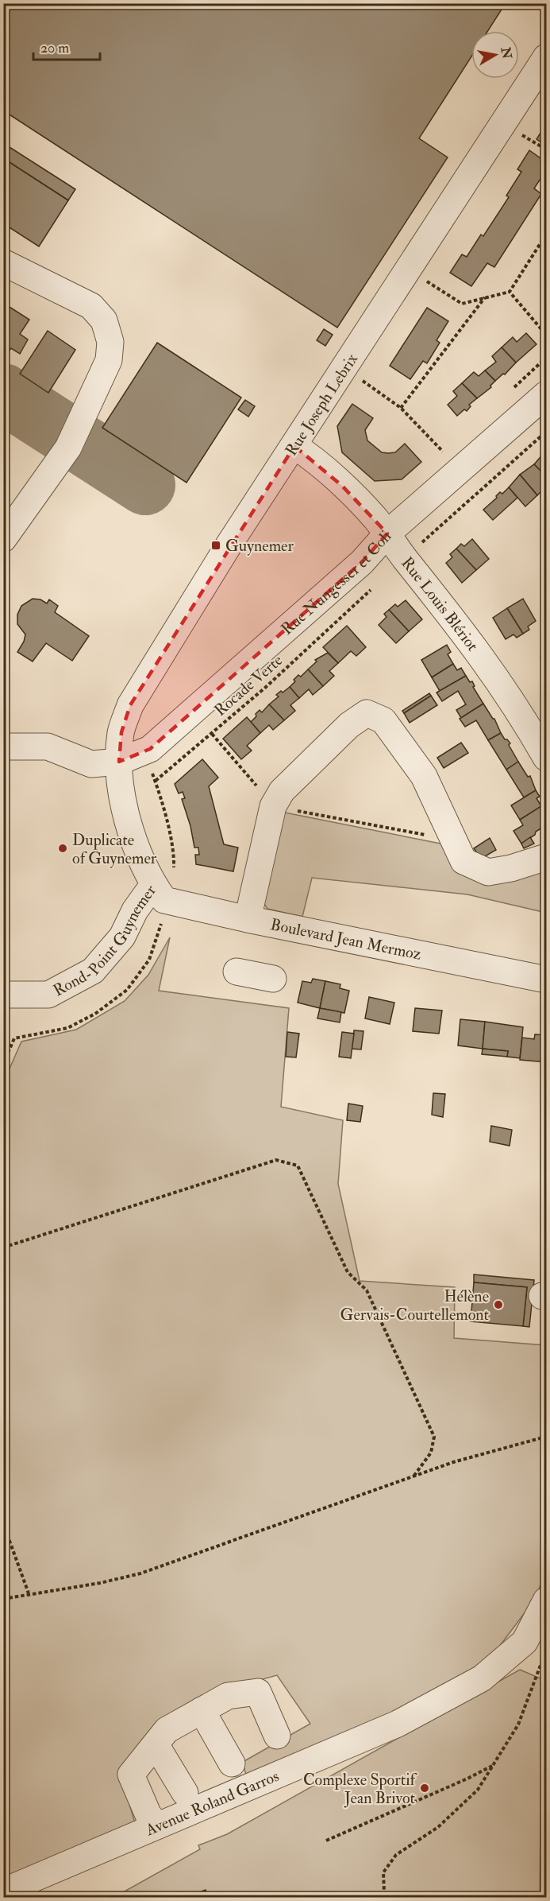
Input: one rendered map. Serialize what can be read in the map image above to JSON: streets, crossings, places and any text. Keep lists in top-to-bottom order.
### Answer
{
  "streets": {
    "street": [
      "Rue Joseph Lebrix",
      "Rue Nungesser et Coli",
      "Rue Louis Blériot",
      "Rond-Point Guynemer",
      "Boulevard Jean Mermoz",
      "Avenue Roland Garros"
    ],
    "path": ["Rocade Verte"]
  },
  "crossings": [
    ["Rue Joseph Lebrix", "Rue Nungesser et Coli"],
    ["Rue Joseph Lebrix", "Rue Louis Blériot"],
    ["Rue Joseph Lebrix", "Rond-Point Guynemer"],
    ["Rue Nungesser et Coli", "Rue Louis Blériot"],
    ["Rue Nungesser et Coli", "Rond-Point Guynemer"],
    ["Rond-Point Guynemer", "Boulevard Jean Mermoz"]
  ],
  "places": {
    "transit": ["Guynemer"],
    "other": ["Duplicate of Guynemer", "Hélène Gervais-Courtellemont", "Complexe Sportif Jean Brivot"]
  },
  "scale_bar": "20 m",
  "north": "right"
}
